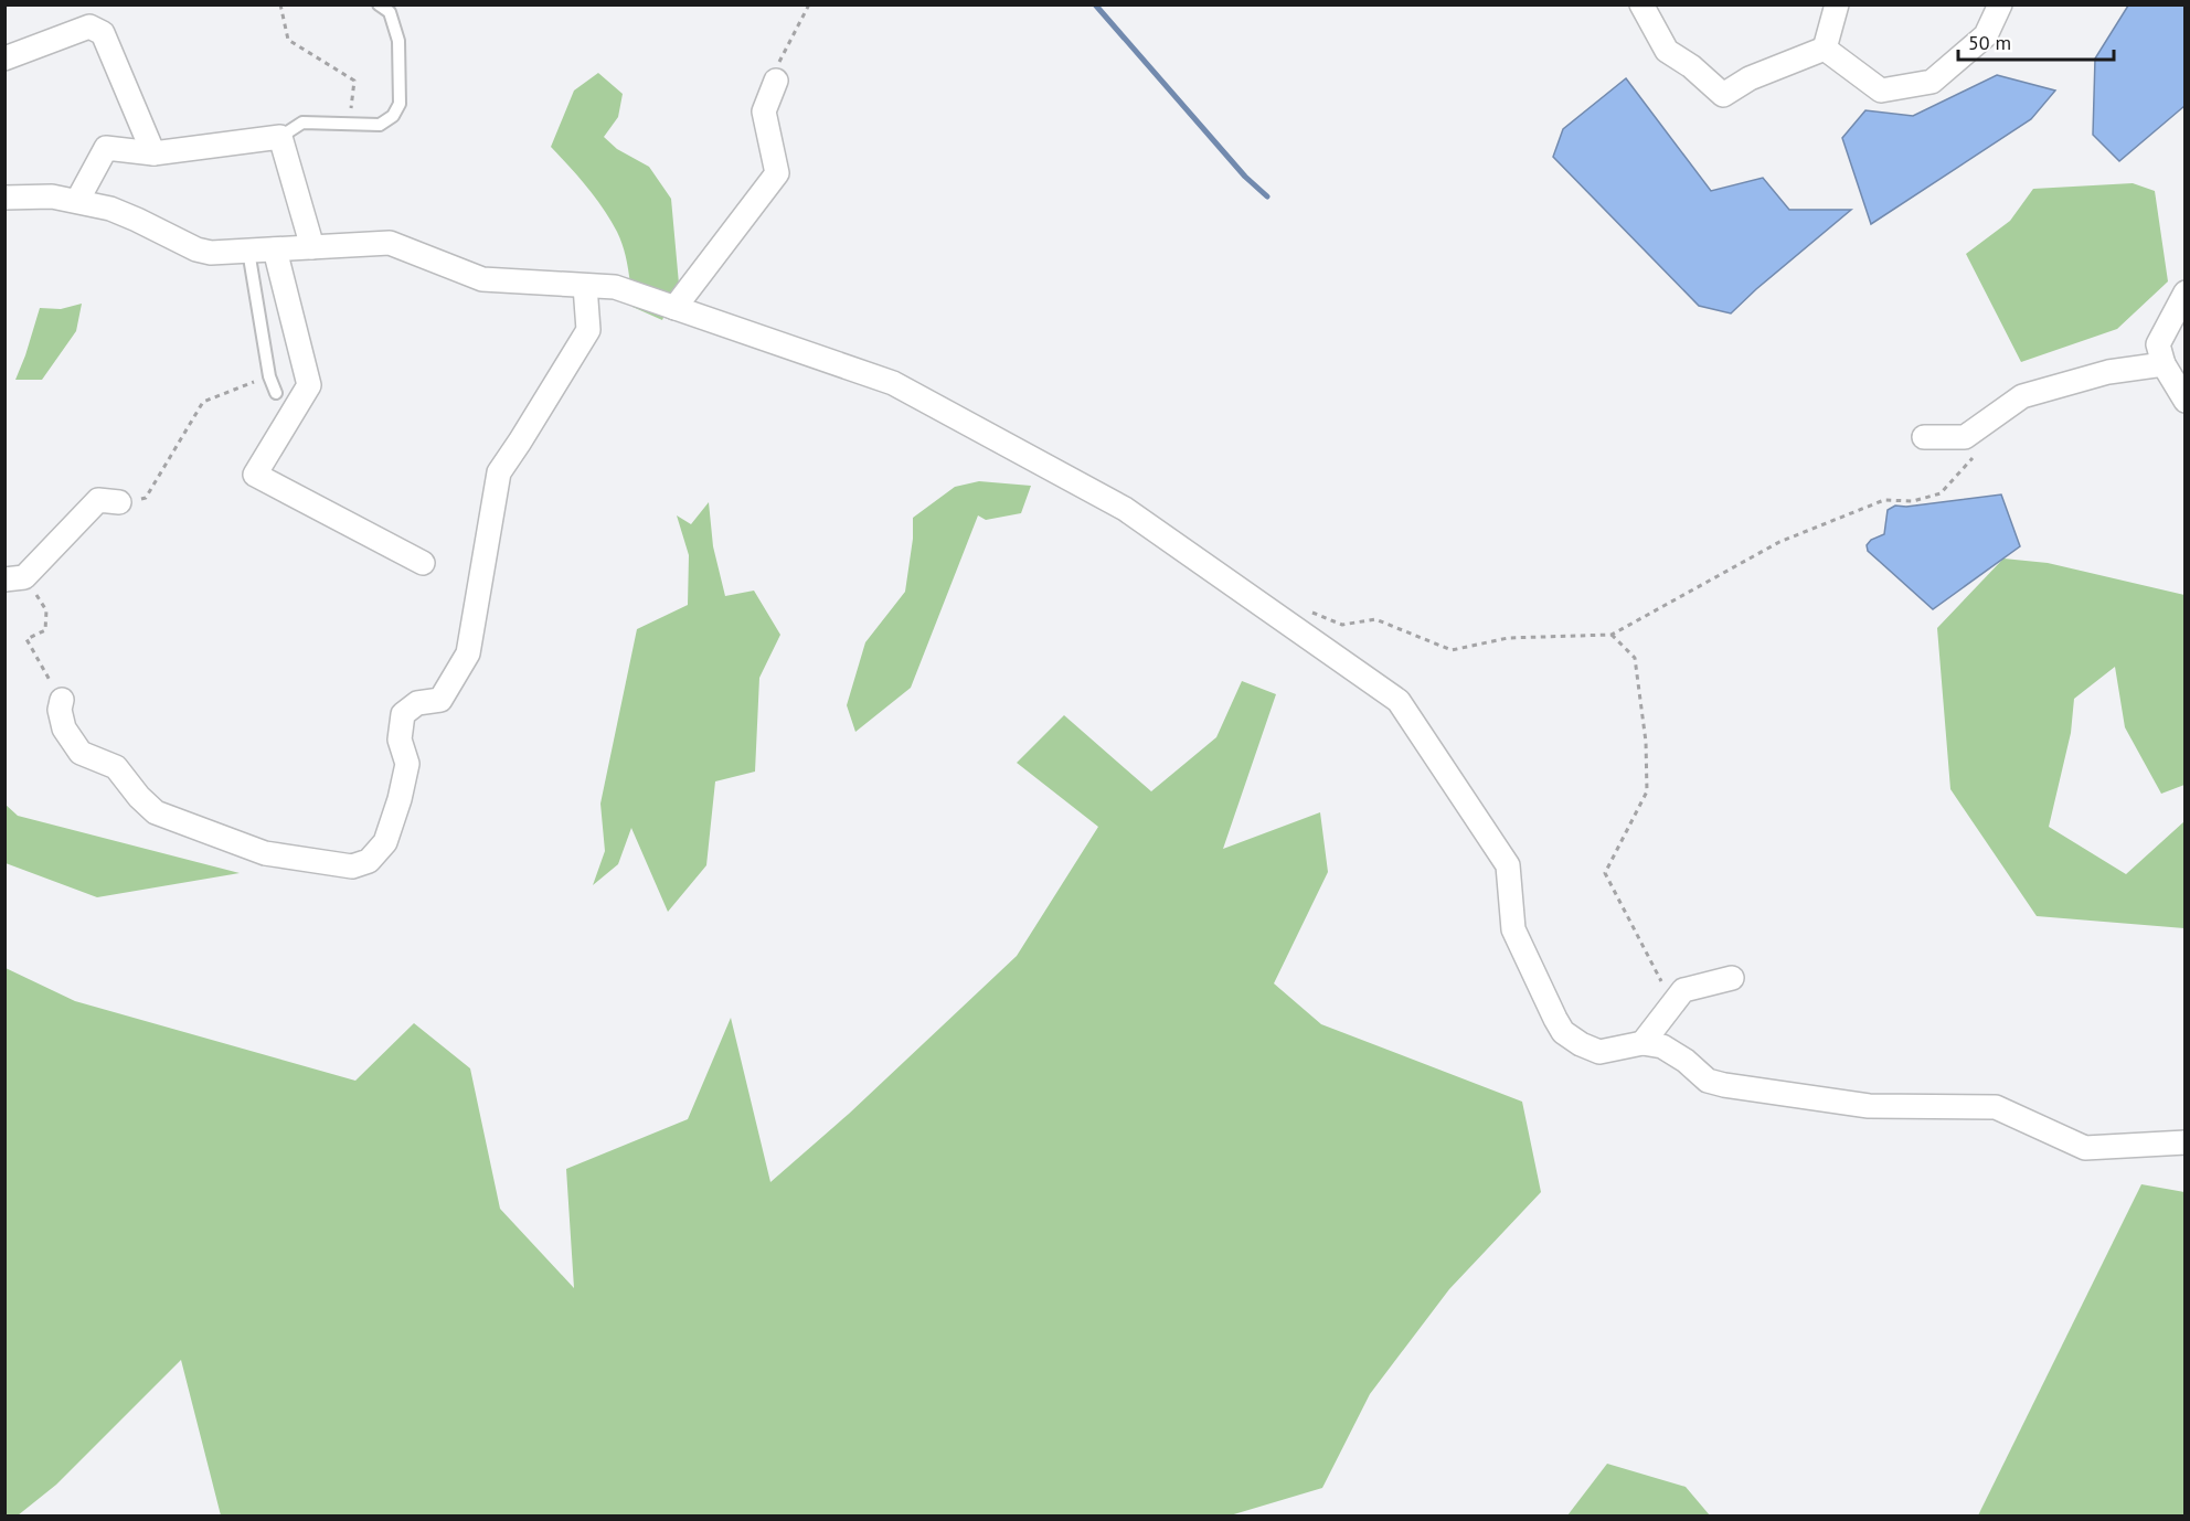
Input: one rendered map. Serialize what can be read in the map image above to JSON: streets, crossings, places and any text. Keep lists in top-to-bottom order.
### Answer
{
  "scale_bar": "50 m"
}
